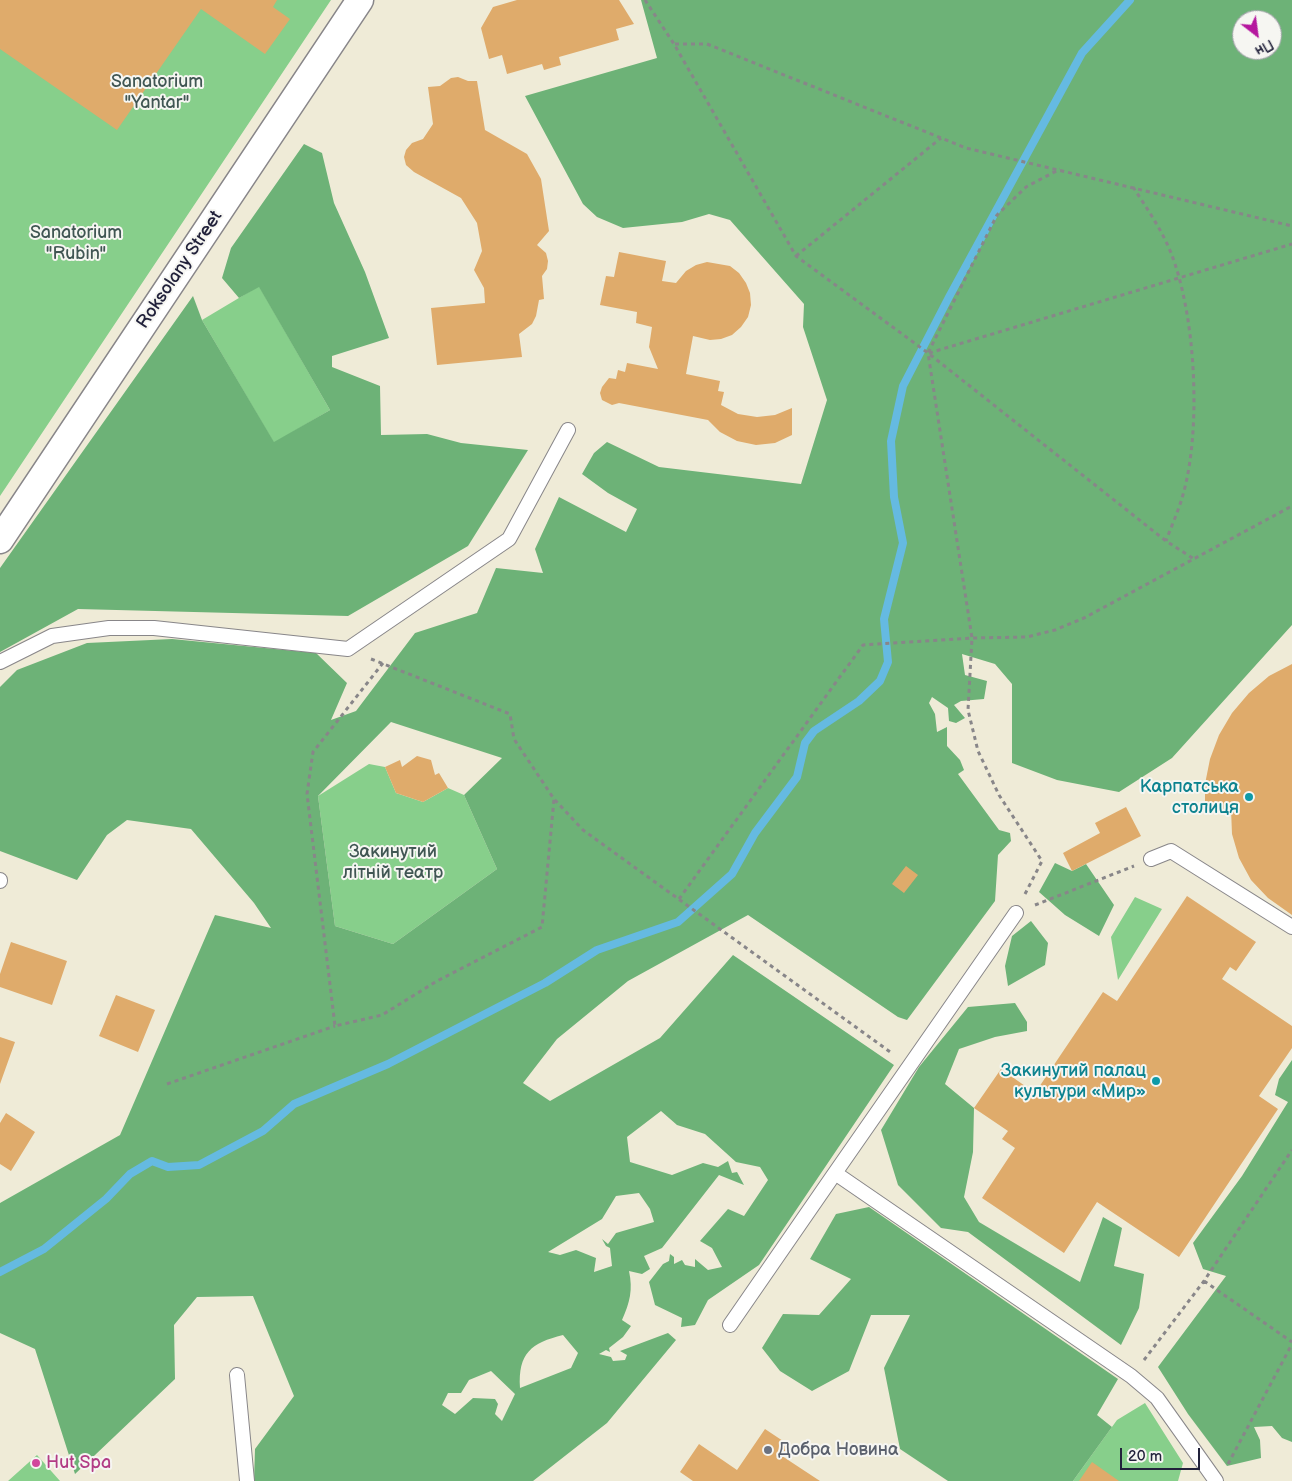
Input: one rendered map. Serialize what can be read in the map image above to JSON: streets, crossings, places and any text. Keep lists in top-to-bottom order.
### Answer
{
  "streets": {
    "street": ["Roksolany Street"]
  },
  "parks": ["Sanatorium \"Yantar\"", "Sanatorium \"Rubin\"", "Закинутий літній театр"],
  "places": [
    "Карпатська столиця",
    "Закинутий палац культури «Мир»",
    "Добра Новина",
    "Hut Spa"
  ],
  "scale_bar": "20 m",
  "north": "bottom right"
}
